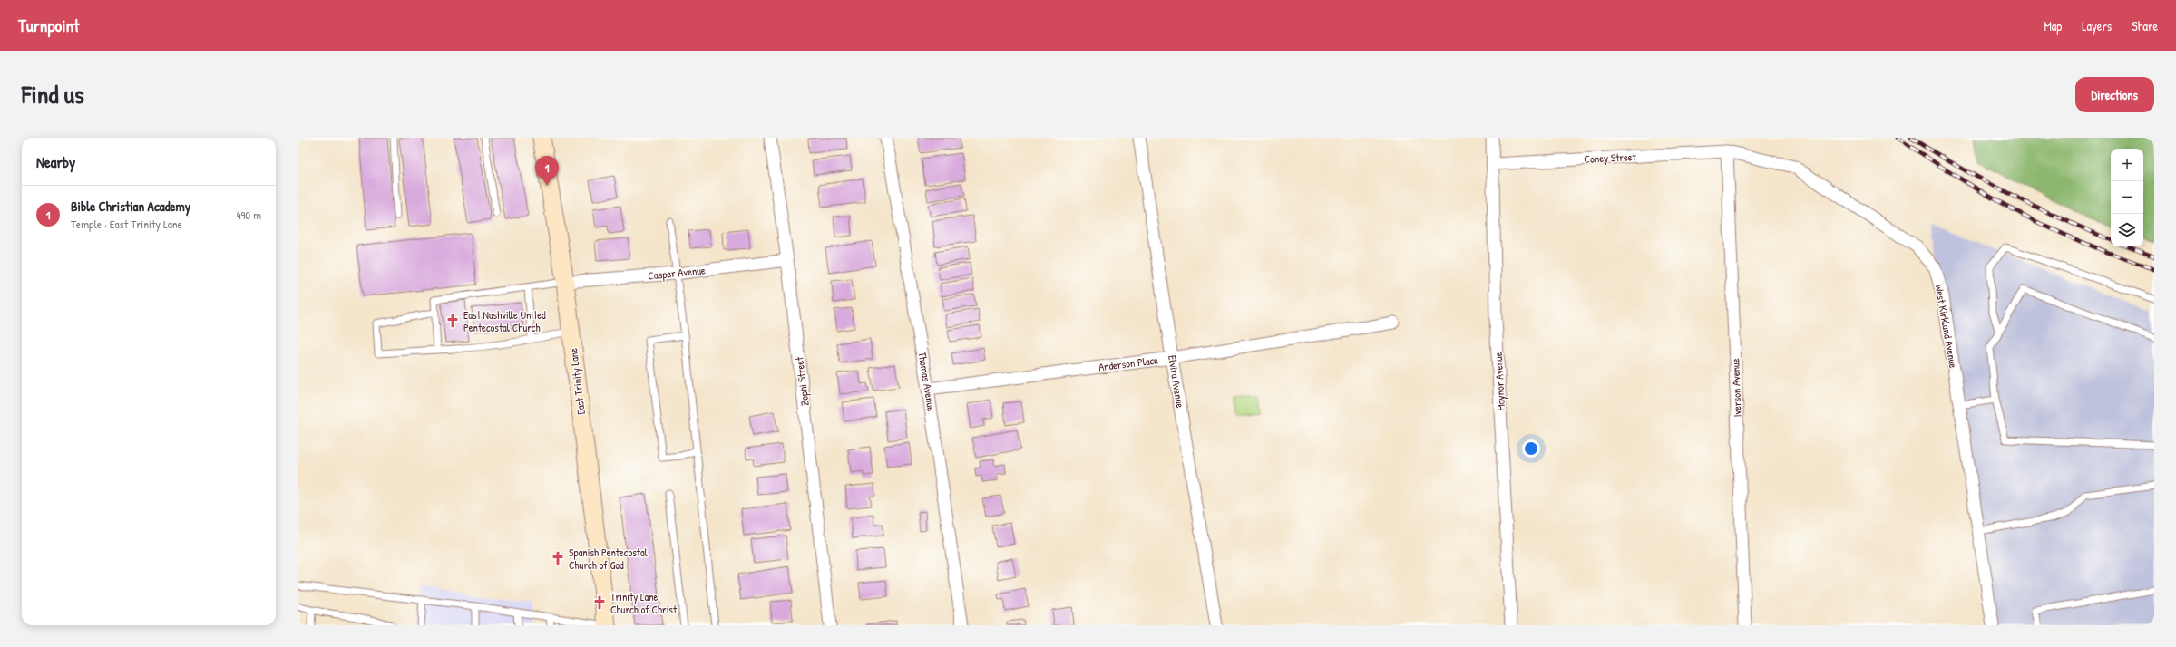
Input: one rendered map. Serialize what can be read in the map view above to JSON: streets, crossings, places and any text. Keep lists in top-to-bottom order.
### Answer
{
  "streets": {
    "main road": ["East Trinity Lane"],
    "street": [
      "Coney Street",
      "Casper Avenue",
      "West Kirkland Avenue",
      "Anderson Place",
      "Zophi Street",
      "Thomas Avenue",
      "Elvira Avenue",
      "Maynor Avenue",
      "Iverson Avenue"
    ]
  },
  "crossings": [
    ["Coney Street", "West Kirkland Avenue"],
    ["Coney Street", "Maynor Avenue"],
    ["Coney Street", "Iverson Avenue"],
    ["Casper Avenue", "East Trinity Lane"],
    ["Casper Avenue", "Zophi Street"],
    ["West Kirkland Avenue", "Iverson Avenue"],
    ["Anderson Place", "Thomas Avenue"],
    ["Anderson Place", "Elvira Avenue"]
  ],
  "places": {
    "church": ["East Nashville United Pentecostal Church", "Spanish Pentecostal Church of God", "Trinity Lane Church of Christ"]
  },
  "page": {
    "header": "Turnpoint",
    "nav": ["Map", "Layers", "Share"],
    "title": "Find us",
    "buttons": "Directions",
    "heading": "Nearby",
    "map_buttons": ["+", "−"],
    "pins": "1",
    "list": [
      {
        "mark": "1",
        "name": "Bible Christian Academy",
        "note": "Temple · East Trinity Lane",
        "value": "490 m"
      }
    ]
  }
}
